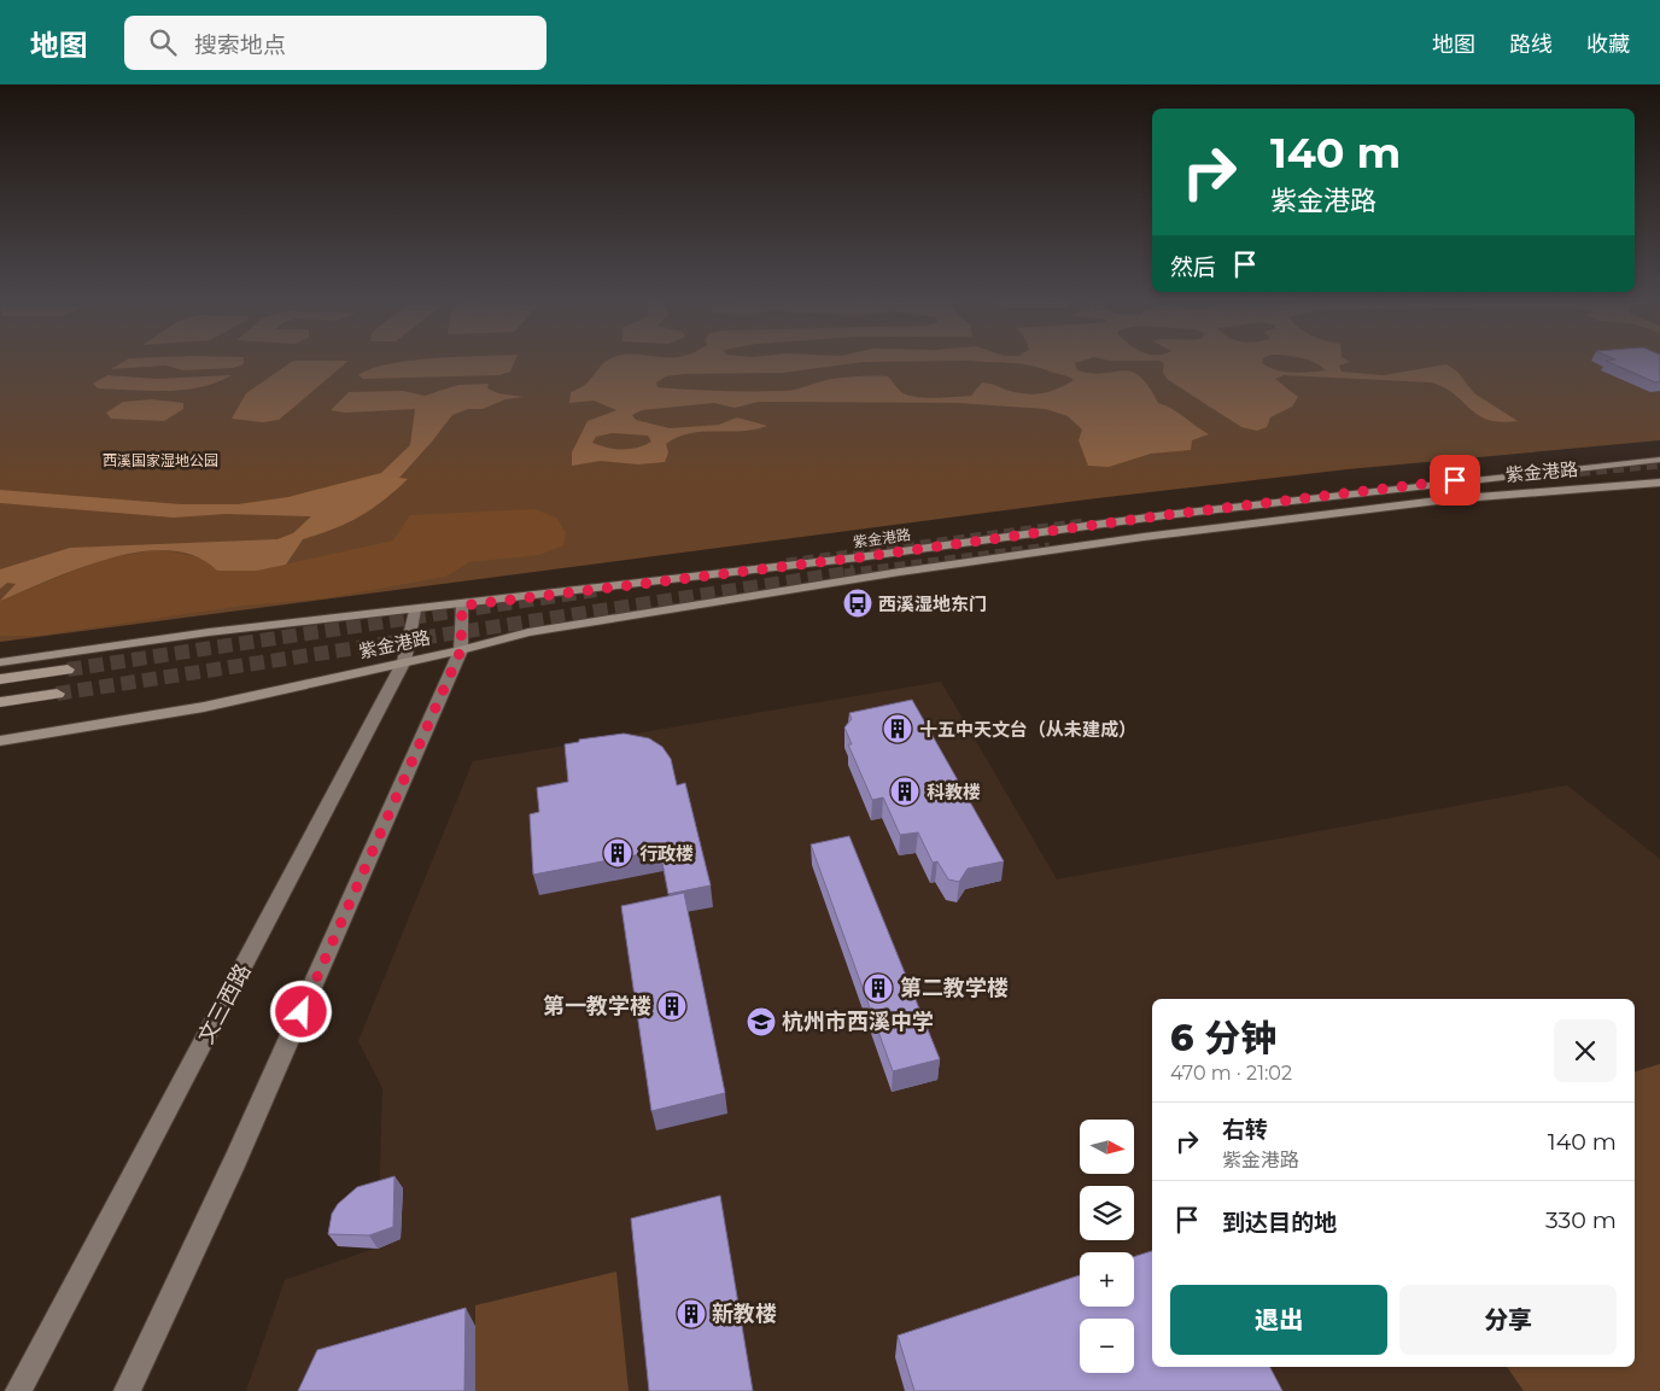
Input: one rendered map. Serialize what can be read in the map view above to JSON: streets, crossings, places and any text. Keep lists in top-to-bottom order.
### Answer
{
  "streets": {
    "main road": ["紫金港路", "文三西路"]
  },
  "crossings": [
    ["紫金港路", "文三西路"]
  ],
  "parks": ["西溪国家湿地公园"],
  "places": {
    "bus stop": ["西溪湿地东门"],
    "building": [
      "十五中天文台（从未建成）",
      "科教楼",
      "行政楼",
      "第二教学楼",
      "第一教学楼",
      "新教楼"
    ],
    "school or university": ["杭州市西溪中学"]
  },
  "north": "right",
  "page": {
    "header": "地图",
    "search": "搜索地点",
    "nav": ["地图", "路线", "收藏"],
    "turn": ["140 m", "紫金港路"],
    "then": "然后",
    "heading": ["6 分钟", "470 m · 21:02"],
    "list": [
      {
        "name": "右转",
        "note": "紫金港路",
        "value": "140 m"
      },
      {
        "name": "到达目的地",
        "value": "330 m"
      }
    ],
    "map_buttons": ["+", "−"],
    "buttons": ["退出", "分享"]
  }
}
